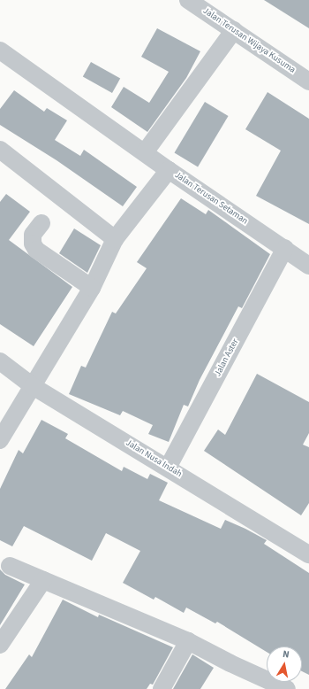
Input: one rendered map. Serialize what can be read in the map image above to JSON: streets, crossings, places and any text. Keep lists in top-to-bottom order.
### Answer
{
  "streets": {
    "street": [
      "Jalan Terusan Wijaya Kusuma",
      "Jalan Terusan Setaman",
      "Jalan Aster",
      "Jalan Nusa Indah"
    ]
  },
  "crossings": [
    ["Jalan Terusan Setaman", "Jalan Aster"],
    ["Jalan Terusan Setaman", "Jalan Nusa Indah"],
    ["Jalan Aster", "Jalan Nusa Indah"]
  ],
  "north": "top"
}
